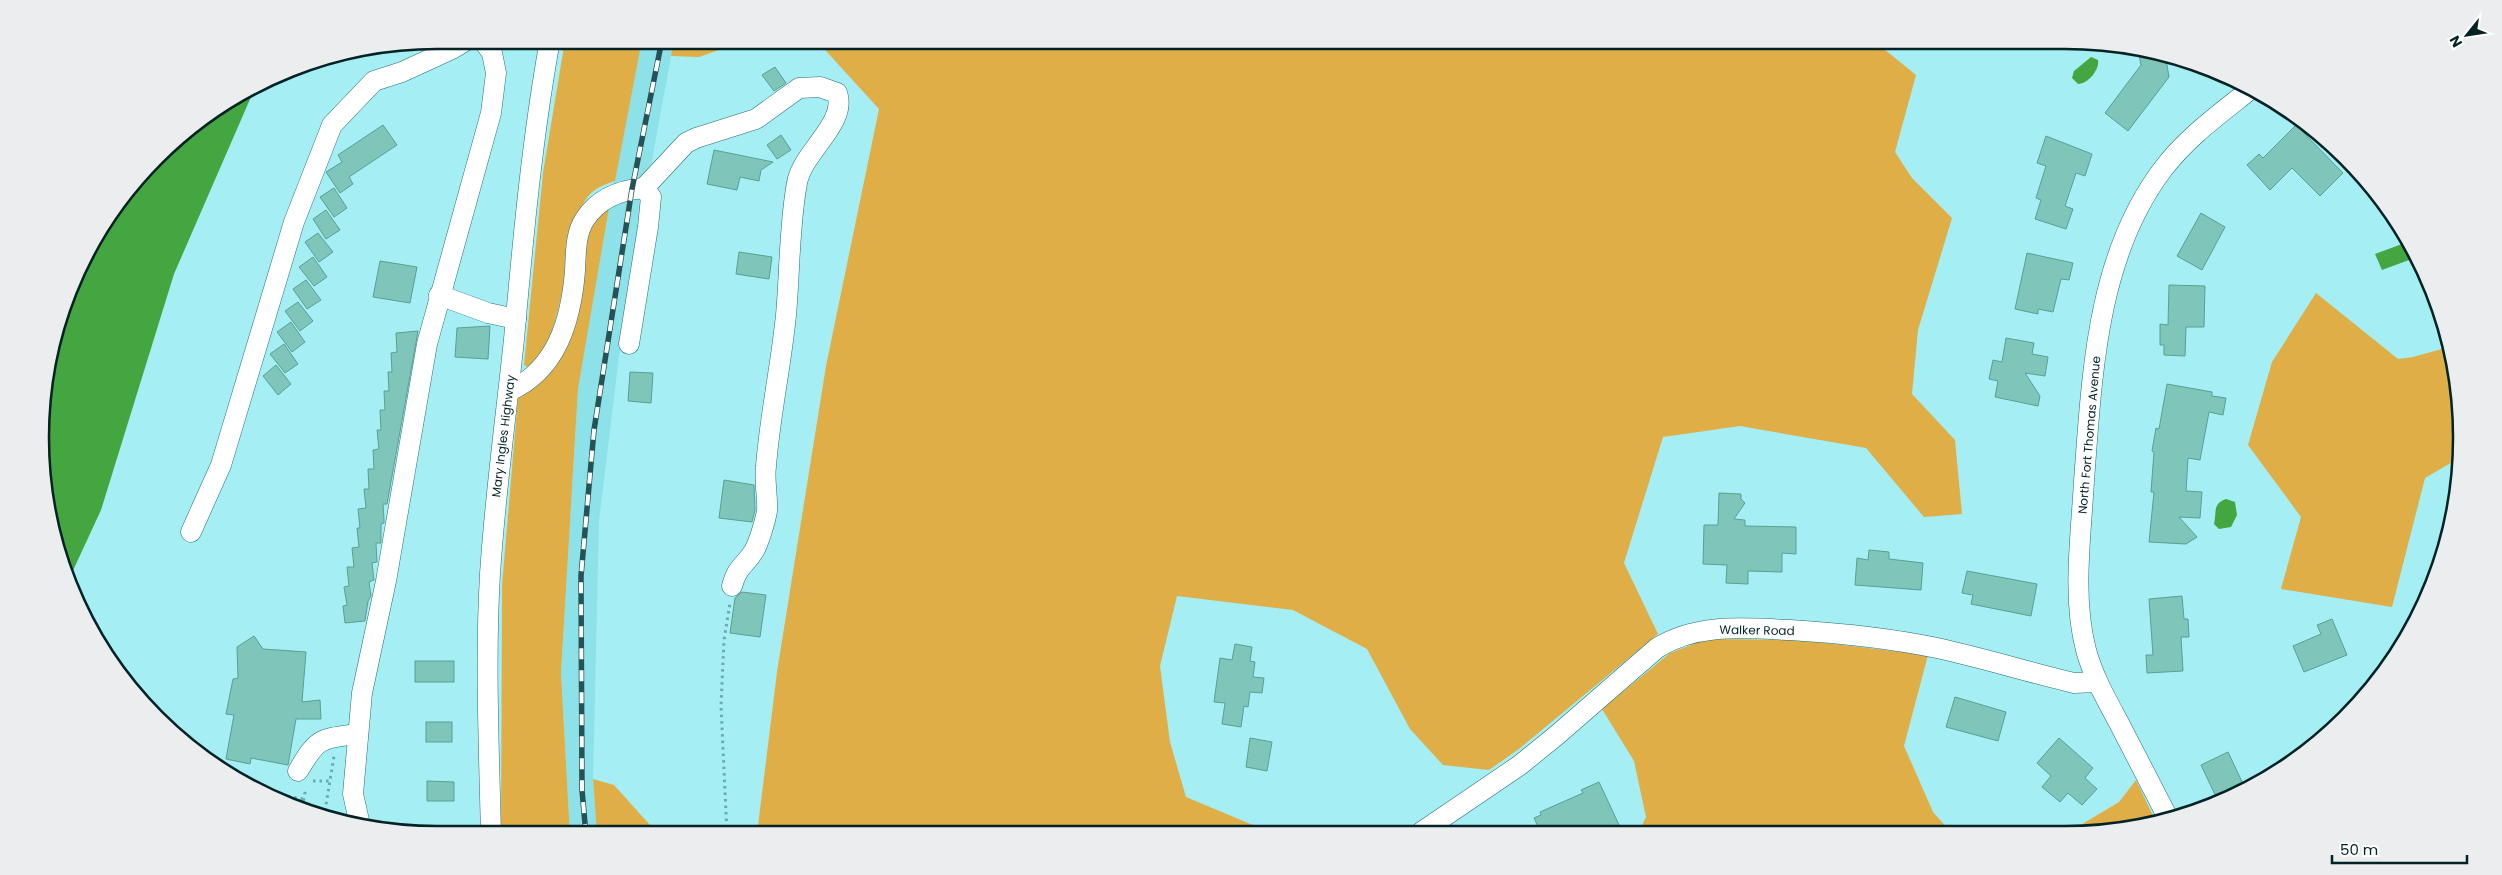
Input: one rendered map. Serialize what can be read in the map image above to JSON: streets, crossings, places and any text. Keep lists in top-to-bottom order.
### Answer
{
  "streets": {
    "street": ["North Fort Thomas Avenue", "Mary Ingles Highway", "Walker Road"]
  },
  "crossings": [
    ["North Fort Thomas Avenue", "Walker Road"]
  ],
  "scale_bar": "50 m",
  "north": "bottom left"
}
